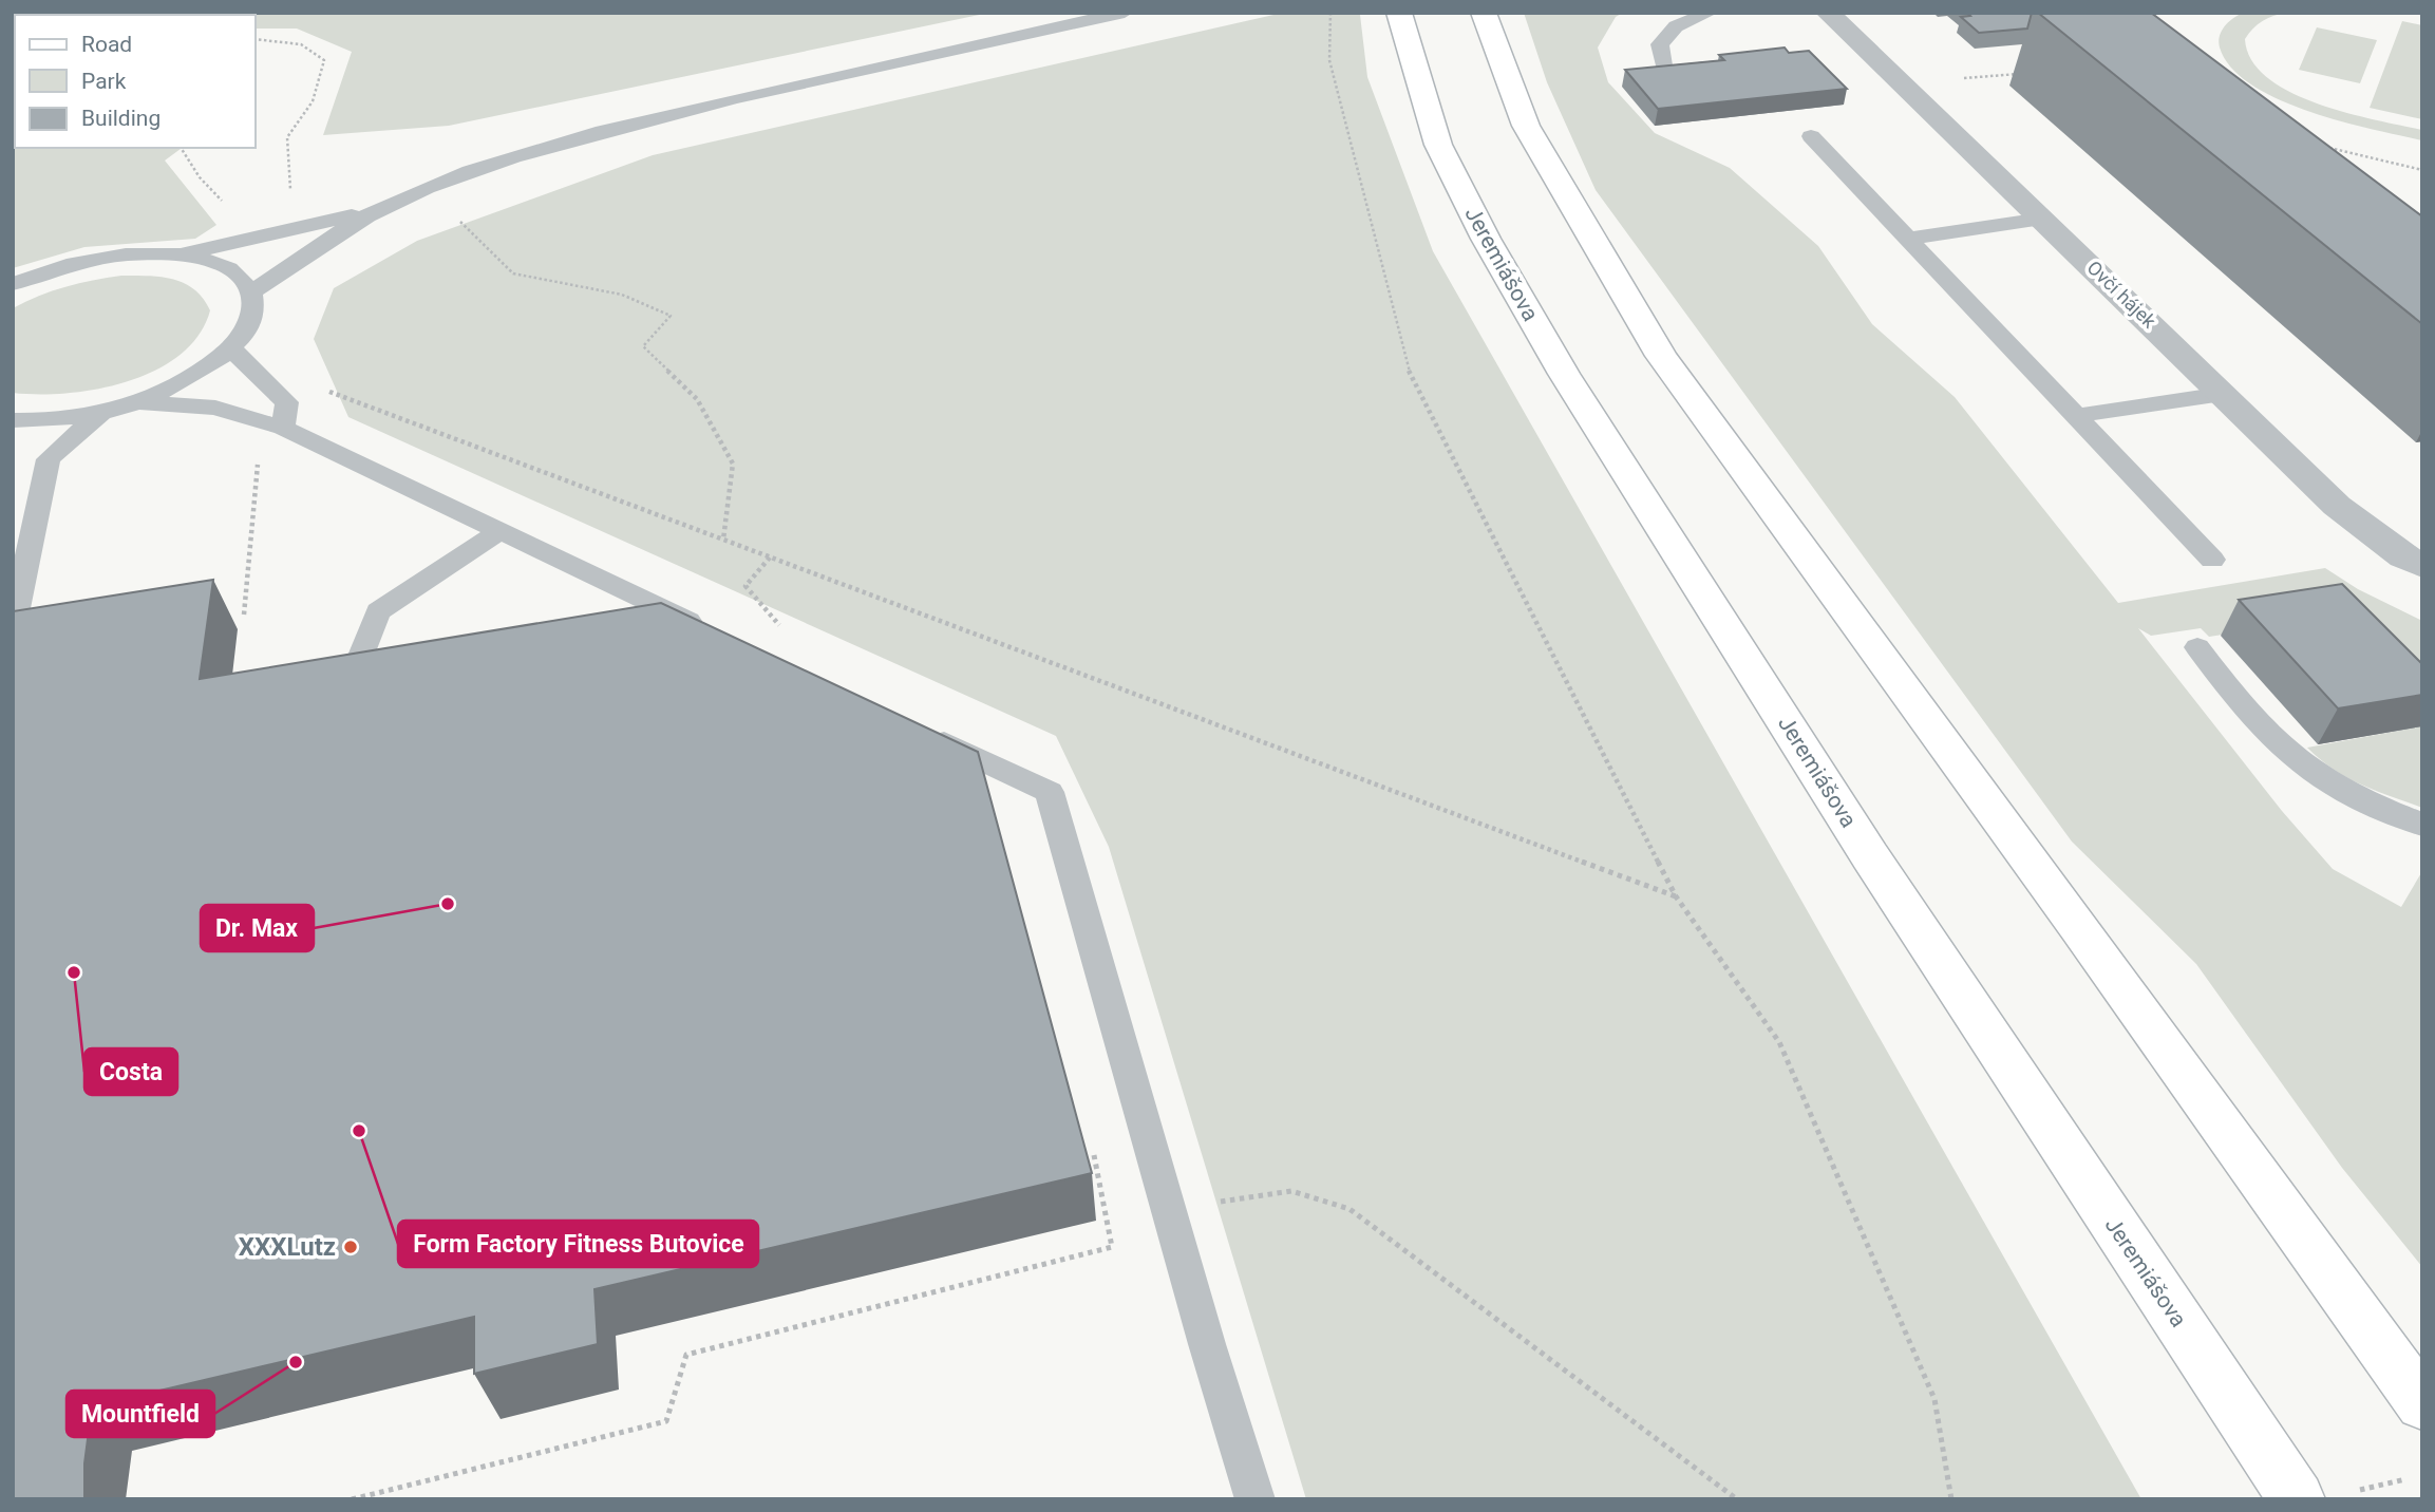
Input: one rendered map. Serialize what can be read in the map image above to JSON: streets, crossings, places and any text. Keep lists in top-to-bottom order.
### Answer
{
  "streets": {
    "main road": ["Jeremiášova"],
    "street": ["Ovčí hájek"]
  },
  "places": [
    "Dr. Max",
    "Costa",
    "Form Factory Fitness Butovice",
    "XXXLutz",
    "Mountfield"
  ],
  "legend": ["Road", "Park", "Building"]
}
